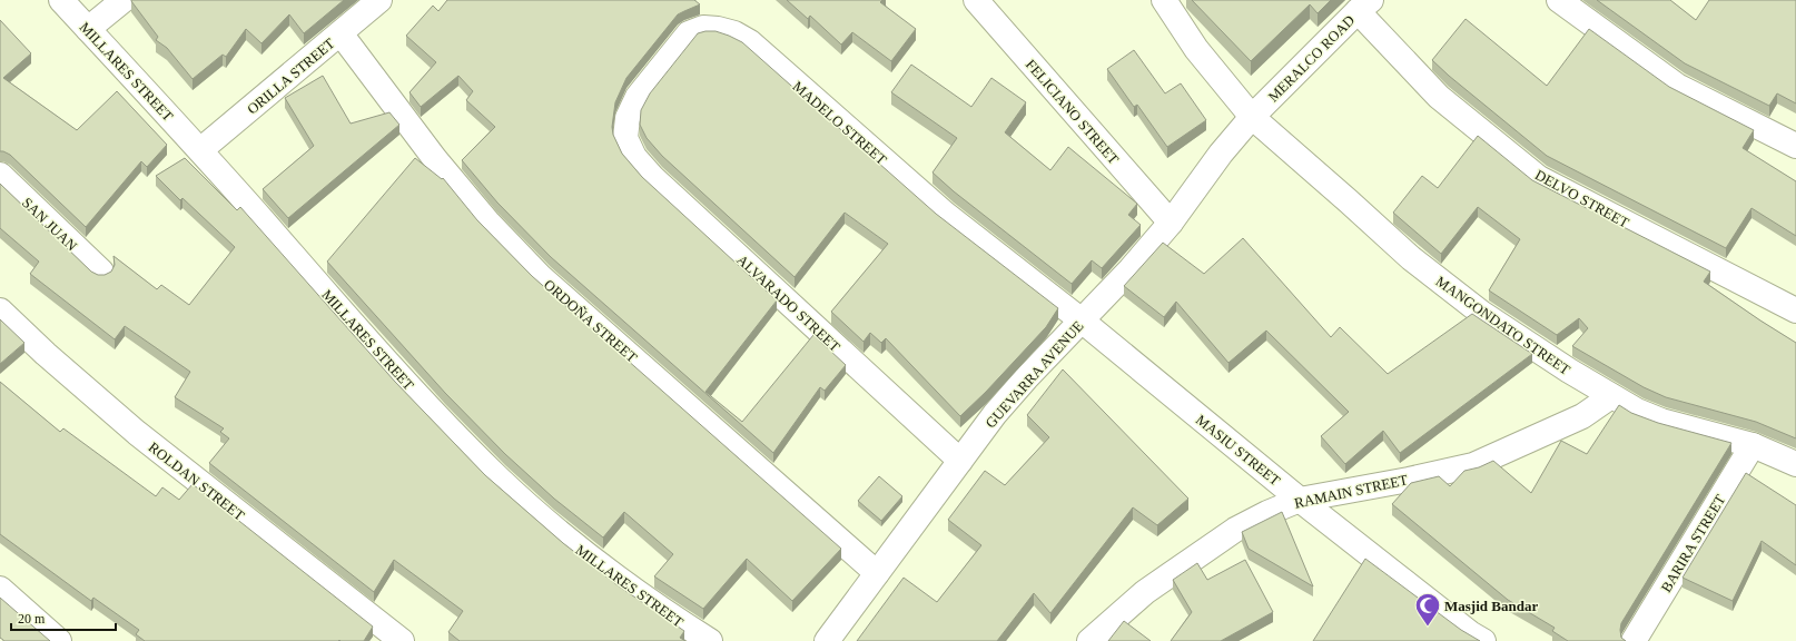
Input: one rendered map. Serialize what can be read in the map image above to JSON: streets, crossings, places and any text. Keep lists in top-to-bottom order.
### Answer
{
  "streets": {
    "street": [
      "MERALCO ROAD",
      "MILLARES STREET",
      "ORILLA STREET",
      "FELICIANO STREET",
      "MADELO STREET",
      "DELVO STREET",
      "SAN JUAN",
      "ALVARADO STREET",
      "ORDOÑA STREET",
      "MANGONDATO STREET",
      "GUEVARRA AVENUE",
      "MASIU STREET",
      "ROLDAN STREET",
      "RAMAIN STREET",
      "BARIRA STREET"
    ]
  },
  "crossings": [
    ["MERALCO ROAD", "DELVO STREET"],
    ["MERALCO ROAD", "MANGONDATO STREET"],
    ["MERALCO ROAD", "GUEVARRA AVENUE"],
    ["MILLARES STREET", "ORILLA STREET"],
    ["ORILLA STREET", "ORDOÑA STREET"],
    ["FELICIANO STREET", "GUEVARRA AVENUE"],
    ["MADELO STREET", "ALVARADO STREET"],
    ["MADELO STREET", "GUEVARRA AVENUE"],
    ["MADELO STREET", "MASIU STREET"],
    ["ALVARADO STREET", "GUEVARRA AVENUE"],
    ["ORDOÑA STREET", "GUEVARRA AVENUE"],
    ["MANGONDATO STREET", "GUEVARRA AVENUE"],
    ["MANGONDATO STREET", "RAMAIN STREET"],
    ["MANGONDATO STREET", "BARIRA STREET"],
    ["GUEVARRA AVENUE", "MASIU STREET"],
    ["MASIU STREET", "RAMAIN STREET"]
  ],
  "places": {
    "mosque": ["Masjid Bandar"]
  },
  "scale_bar": "20 m"
}
